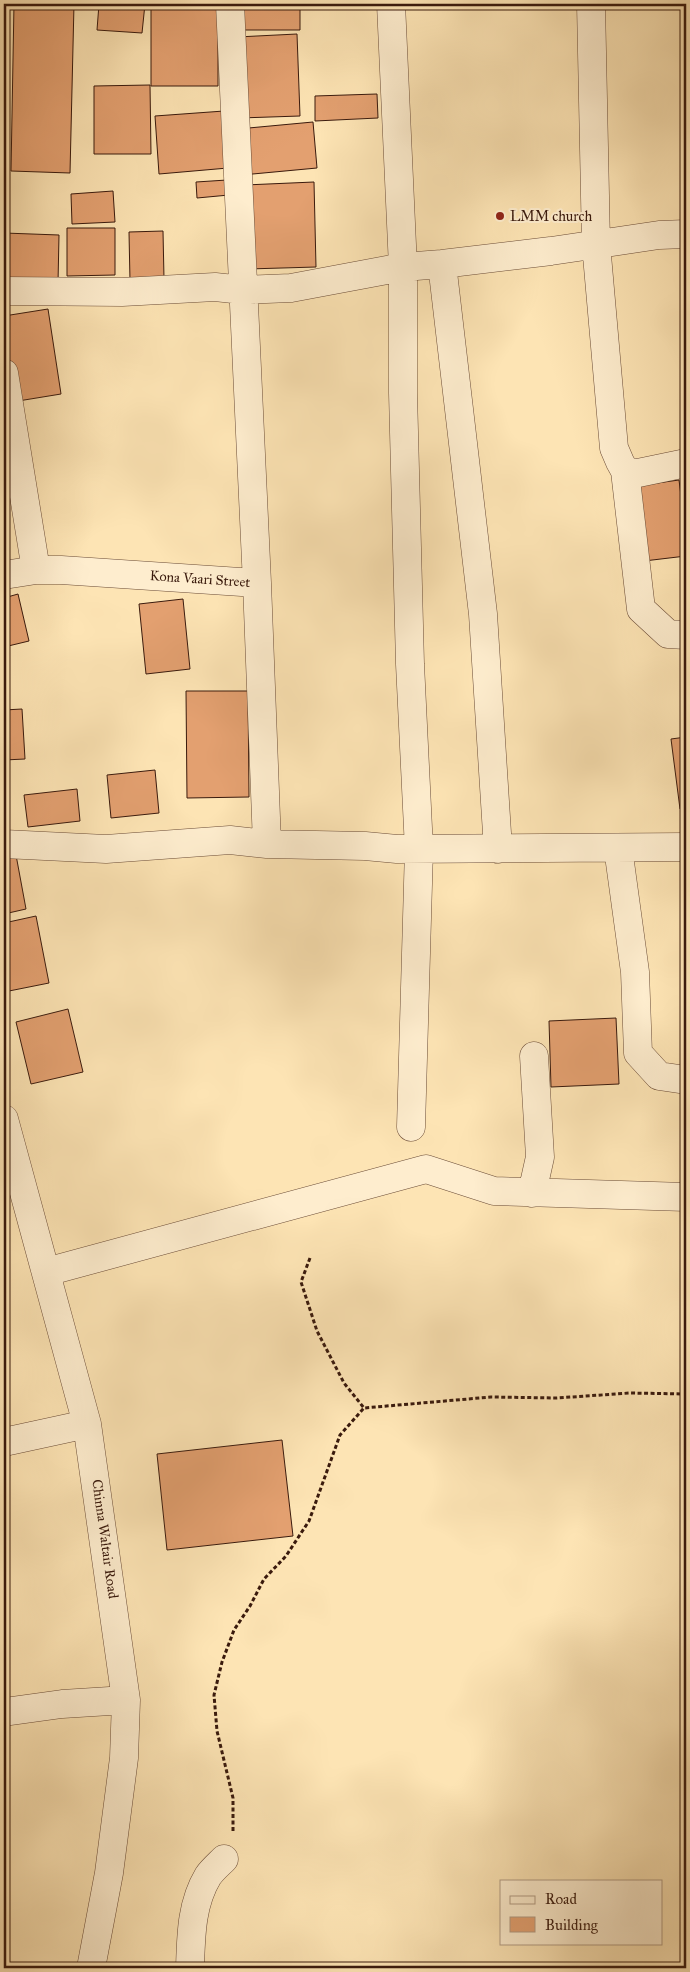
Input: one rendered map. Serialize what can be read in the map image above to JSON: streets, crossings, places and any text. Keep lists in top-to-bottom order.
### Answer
{
  "streets": {
    "street": ["Kona Vaari Street", "Chinna Waltair Road"]
  },
  "places": ["LMM church"],
  "legend": ["Road", "Building"]
}
